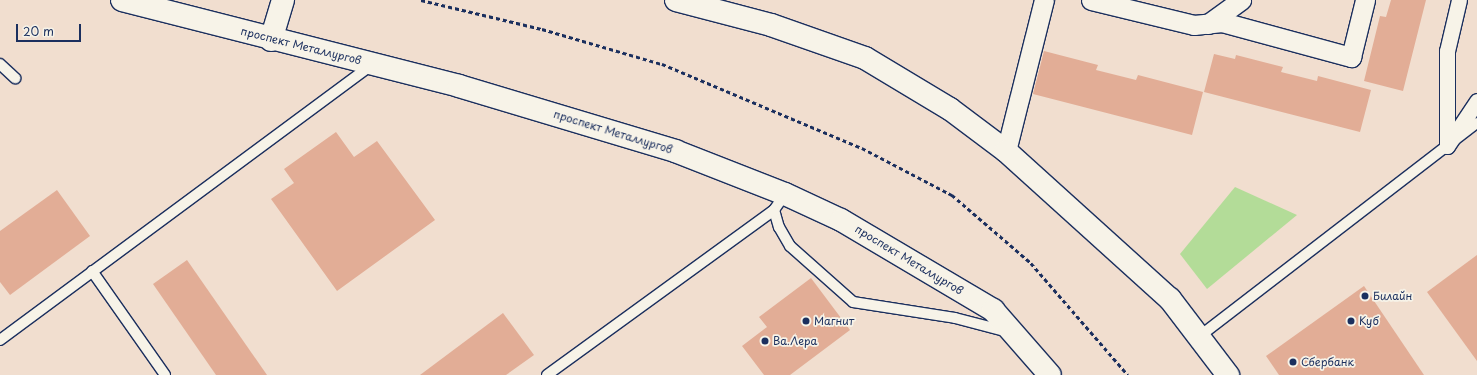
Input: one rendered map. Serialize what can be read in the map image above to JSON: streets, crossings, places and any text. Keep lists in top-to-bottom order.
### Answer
{
  "streets": {
    "street": ["проспект Металлургов"]
  },
  "places": [
    "Билайн",
    "Магнит",
    "Куб",
    "Ва.Лера",
    "Сбербанк"
  ],
  "scale_bar": "20 m"
}
